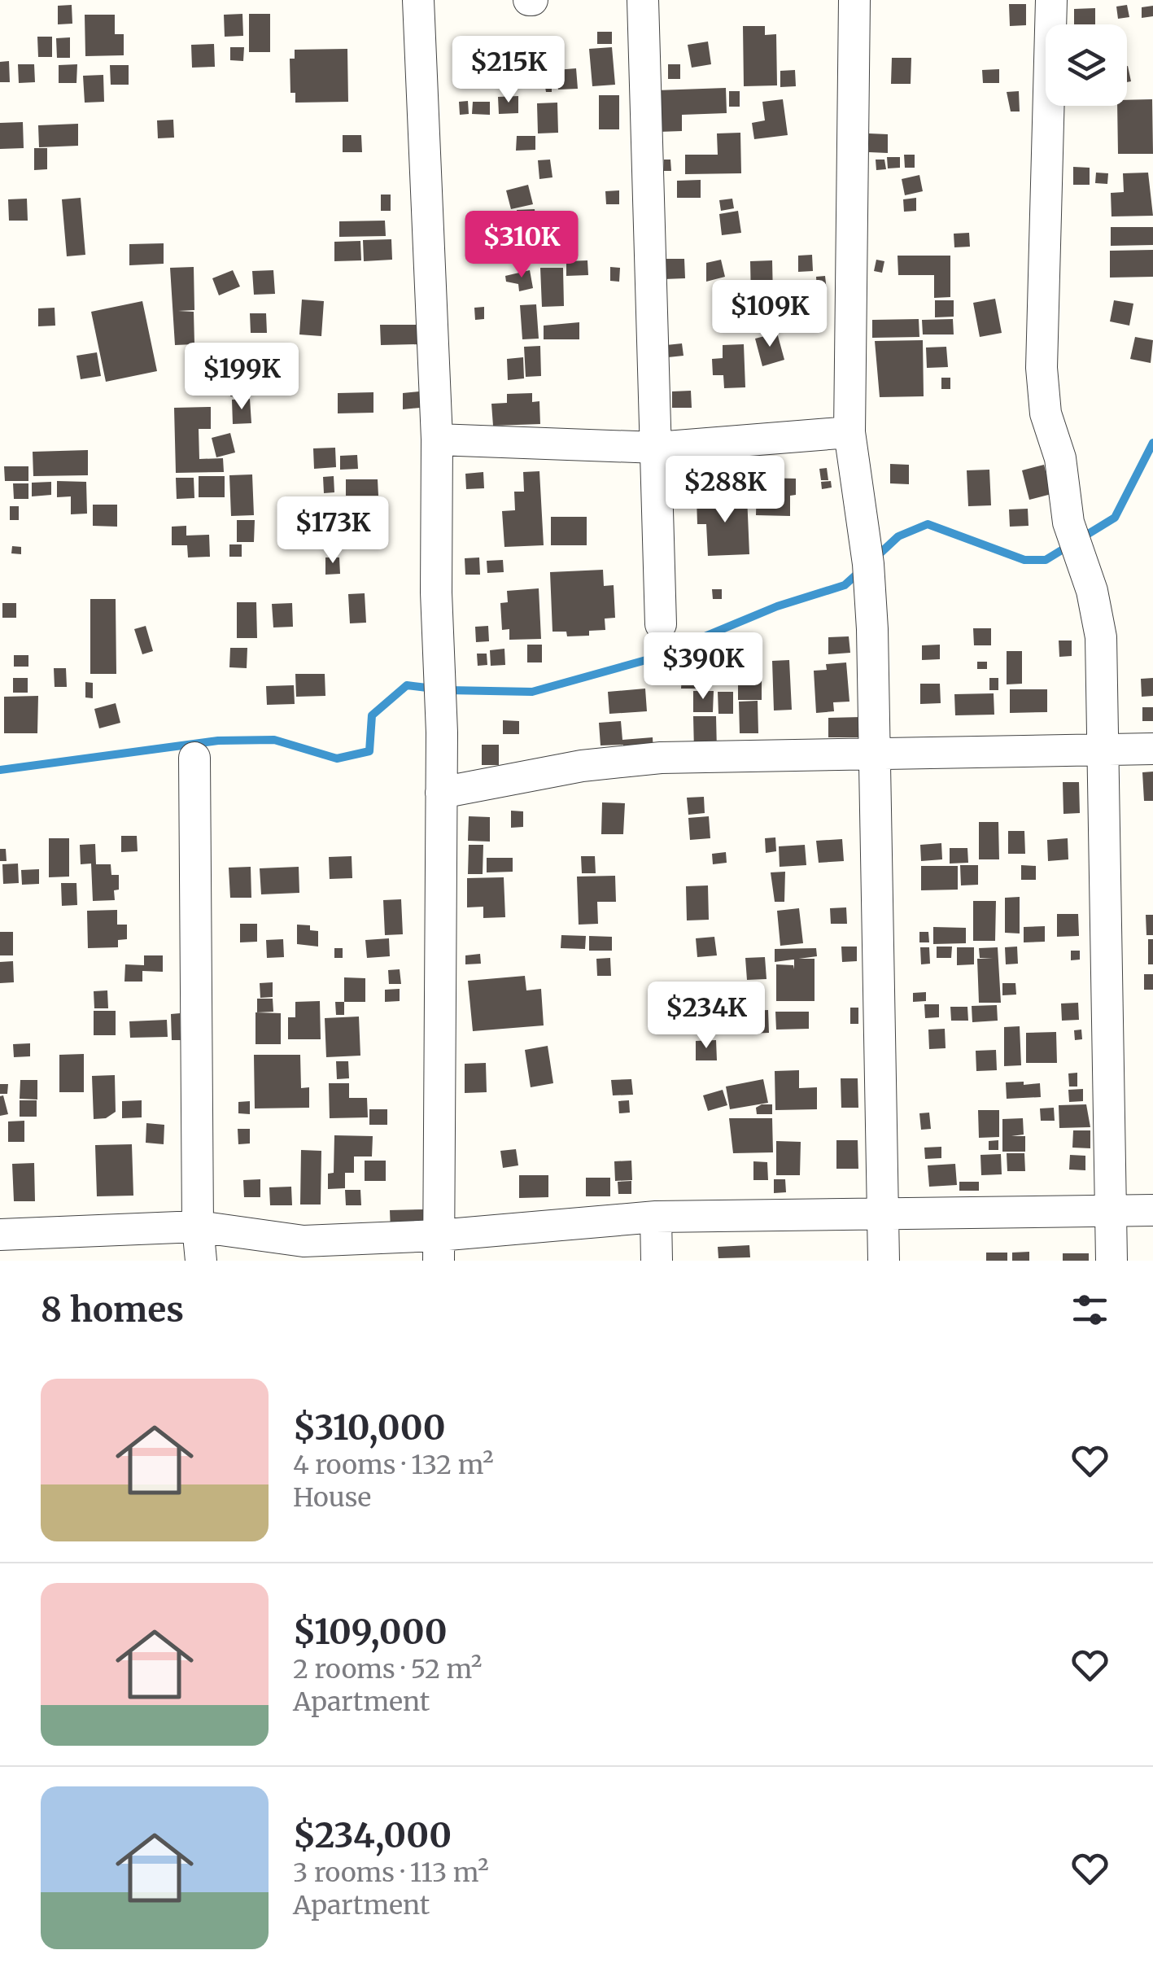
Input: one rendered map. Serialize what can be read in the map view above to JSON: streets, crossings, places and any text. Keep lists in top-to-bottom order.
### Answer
{
  "page": {
    "price": [
      "$215K",
      "$310K",
      "$109K",
      "$199K",
      "$288K",
      "$173K",
      "$390K",
      "$234K"
    ],
    "heading": "8 homes",
    "list": [
      {
        "name": "$310,000",
        "note": "4 rooms · 132 m² · House"
      },
      {
        "name": "$109,000",
        "note": "2 rooms · 52 m² · Apartment"
      },
      {
        "name": "$234,000",
        "note": "3 rooms · 113 m² · Apartment"
      }
    ]
  }
}
